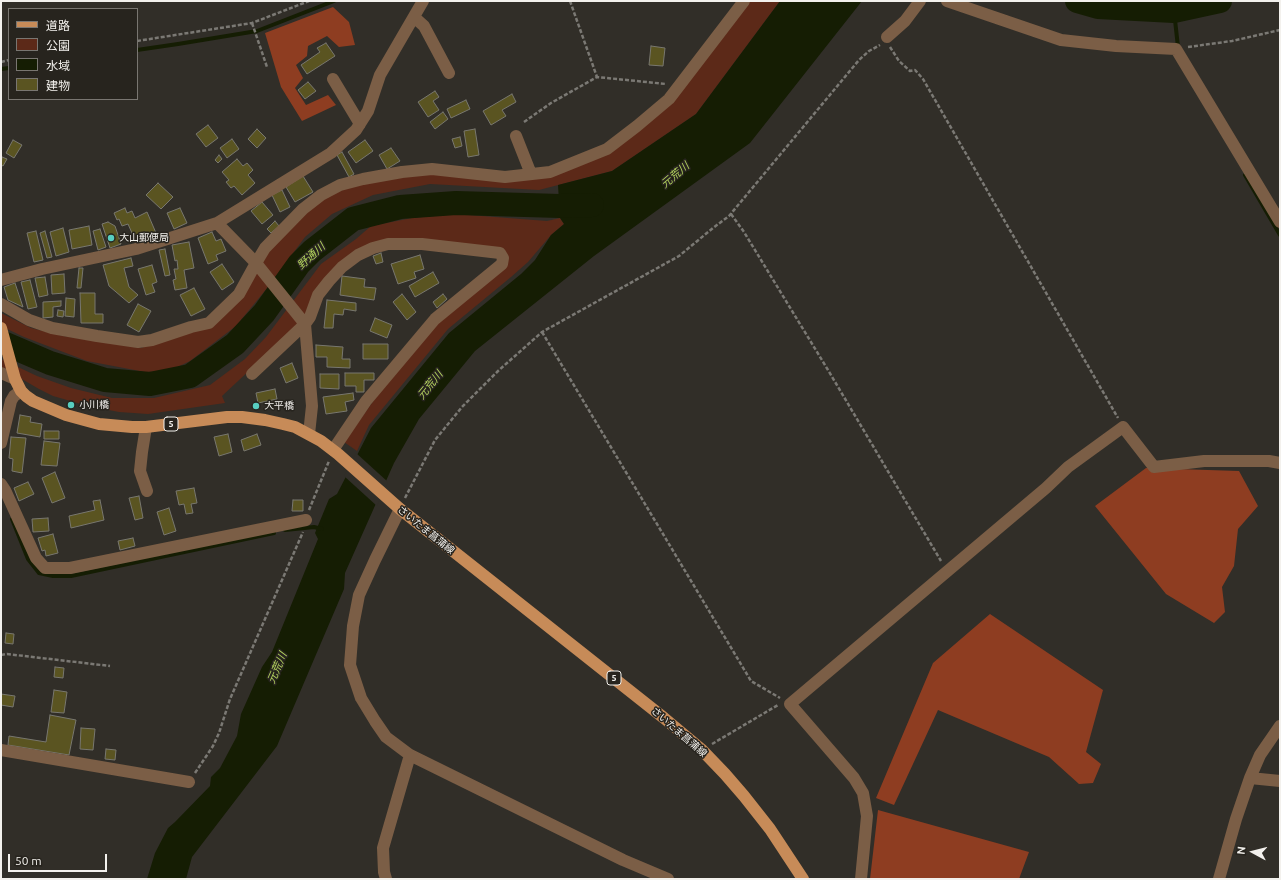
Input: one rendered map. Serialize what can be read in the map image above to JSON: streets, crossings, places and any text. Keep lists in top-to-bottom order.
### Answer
{
  "streets": {
    "main road": ["5", "さいたま菖蒲線"]
  },
  "water": ["元荒川", "野通川"],
  "places": ["大山郵便局", "小川橋", "大平橋"],
  "legend": [
    "道路",
    "公園",
    "水域",
    "建物"
  ],
  "scale_bar": "50 m",
  "north": "left"
}
